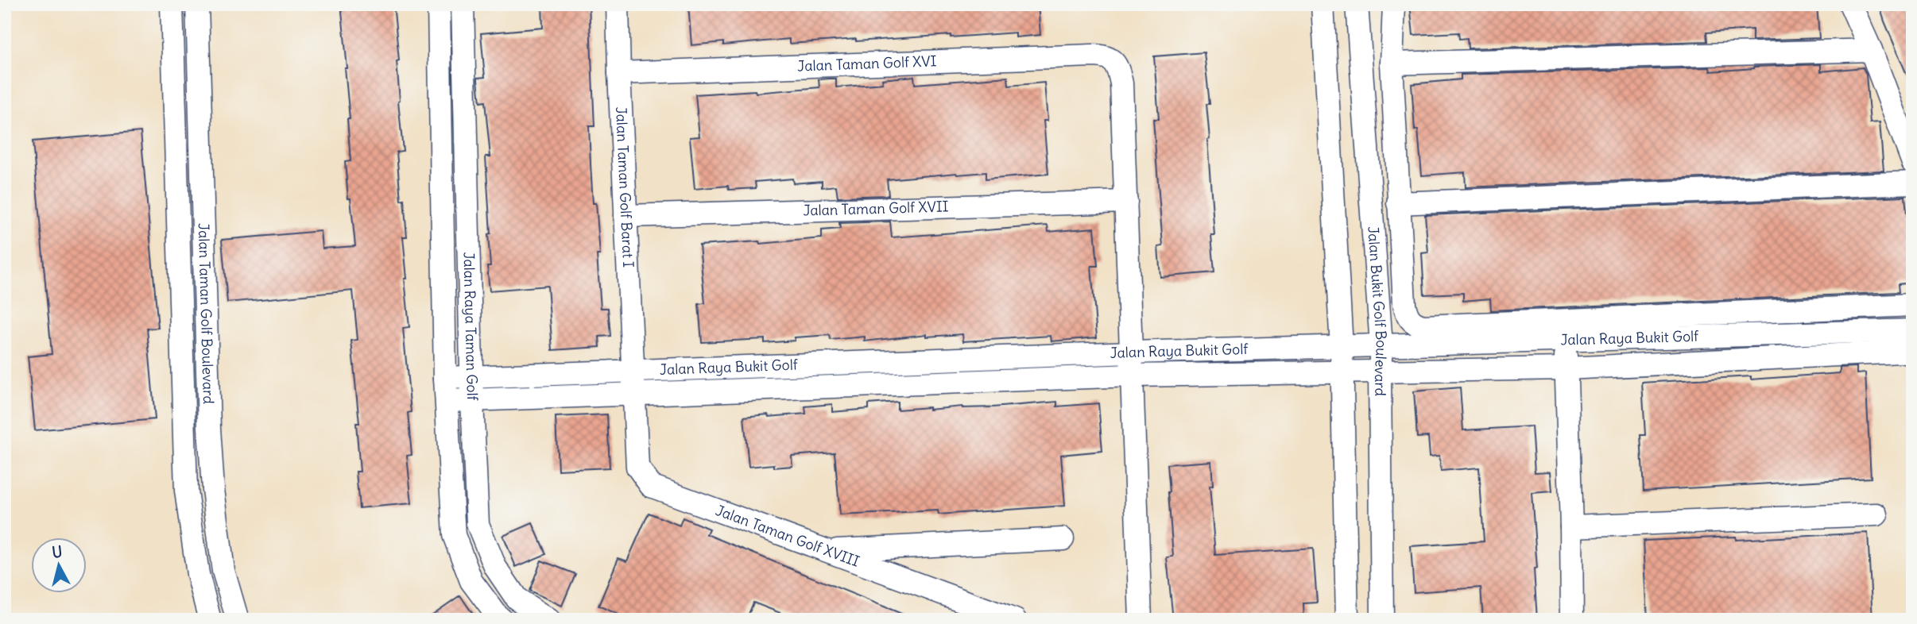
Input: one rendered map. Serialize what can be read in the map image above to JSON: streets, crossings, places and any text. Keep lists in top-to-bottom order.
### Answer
{
  "streets": {
    "street": [
      "Jalan Taman Golf XVI",
      "Jalan Taman Golf Barat I",
      "Jalan Taman Golf XVII",
      "Jalan Bukit Golf Boulevard",
      "Jalan Taman Golf Boulevard",
      "Jalan Raya Taman Golf",
      "Jalan Raya Bukit Golf",
      "Jalan Taman Golf XVIII"
    ]
  },
  "crossings": [
    ["Jalan Taman Golf XVI", "Jalan Taman Golf Barat I"],
    ["Jalan Taman Golf XVI", "Jalan Taman Golf XVII"],
    ["Jalan Taman Golf Barat I", "Jalan Taman Golf XVII"],
    ["Jalan Taman Golf Barat I", "Jalan Raya Bukit Golf"],
    ["Jalan Taman Golf Barat I", "Jalan Taman Golf XVIII"],
    ["Jalan Bukit Golf Boulevard", "Jalan Raya Bukit Golf"],
    ["Jalan Raya Taman Golf", "Jalan Raya Bukit Golf"],
    ["Jalan Raya Bukit Golf", "Jalan Taman Golf XVIII"]
  ],
  "north": "top"
}
